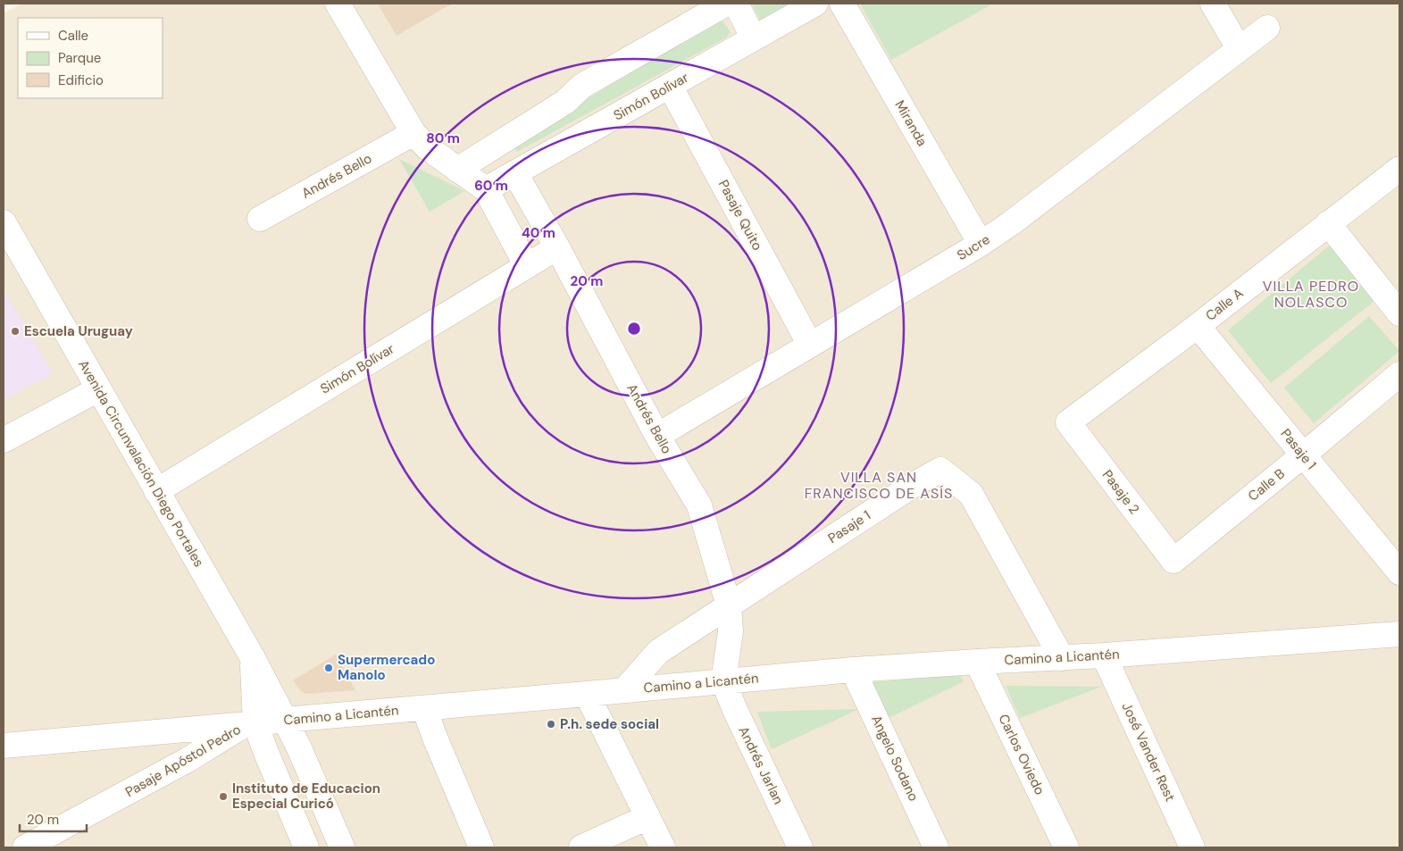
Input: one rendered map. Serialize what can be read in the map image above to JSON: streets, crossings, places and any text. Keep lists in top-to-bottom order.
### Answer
{
  "streets": {
    "street": [
      "Simón Bolívar",
      "Miranda",
      "Andrés Bello",
      "Pasaje Quito",
      "Sucre",
      "Calle A",
      "Pasaje 1",
      "Avenida Circunvalación Diego Portales",
      "Calle B",
      "Pasaje 2",
      "Camino a Licantén",
      "José Vander Rest",
      "Carlos Oviedo",
      "Angelo Sodano",
      "Pasaje Apóstol Pedro",
      "Andrés Jarlan"
    ]
  },
  "crossings": [
    ["Simón Bolívar", "Andrés Bello"],
    ["Simón Bolívar", "Pasaje Quito"],
    ["Simón Bolívar", "Avenida Circunvalación Diego Portales"],
    ["Miranda", "Sucre"],
    ["Andrés Bello", "Sucre"],
    ["Andrés Bello", "Pasaje 1"],
    ["Andrés Bello", "Camino a Licantén"],
    ["Andrés Bello", "Andrés Jarlan"],
    ["Pasaje Quito", "Sucre"],
    ["Calle A", "Pasaje 1"],
    ["Calle A", "Pasaje 2"],
    ["Pasaje 1", "Calle B"],
    ["Pasaje 1", "Camino a Licantén"],
    ["Avenida Circunvalación Diego Portales", "Camino a Licantén"],
    ["Avenida Circunvalación Diego Portales", "Pasaje Apóstol Pedro"],
    ["Calle B", "Pasaje 2"],
    ["Camino a Licantén", "José Vander Rest"],
    ["Camino a Licantén", "Carlos Oviedo"],
    ["Camino a Licantén", "Angelo Sodano"],
    ["Camino a Licantén", "Pasaje Apóstol Pedro"],
    ["Camino a Licantén", "Andrés Jarlan"]
  ],
  "districts": ["VILLA PEDRO NOLASCO", "VILLA SAN FRANCISCO DE ASÍS"],
  "places": [
    "Escuela Uruguay",
    "Supermercado Manolo",
    "P.h. sede social",
    "Instituto de Educacion Especial Curicó"
  ],
  "legend": ["Calle", "Parque", "Edificio"],
  "scale_bar": "20 m",
  "rings": [
    "80 m",
    "60 m",
    "40 m",
    "20 m"
  ]
}
